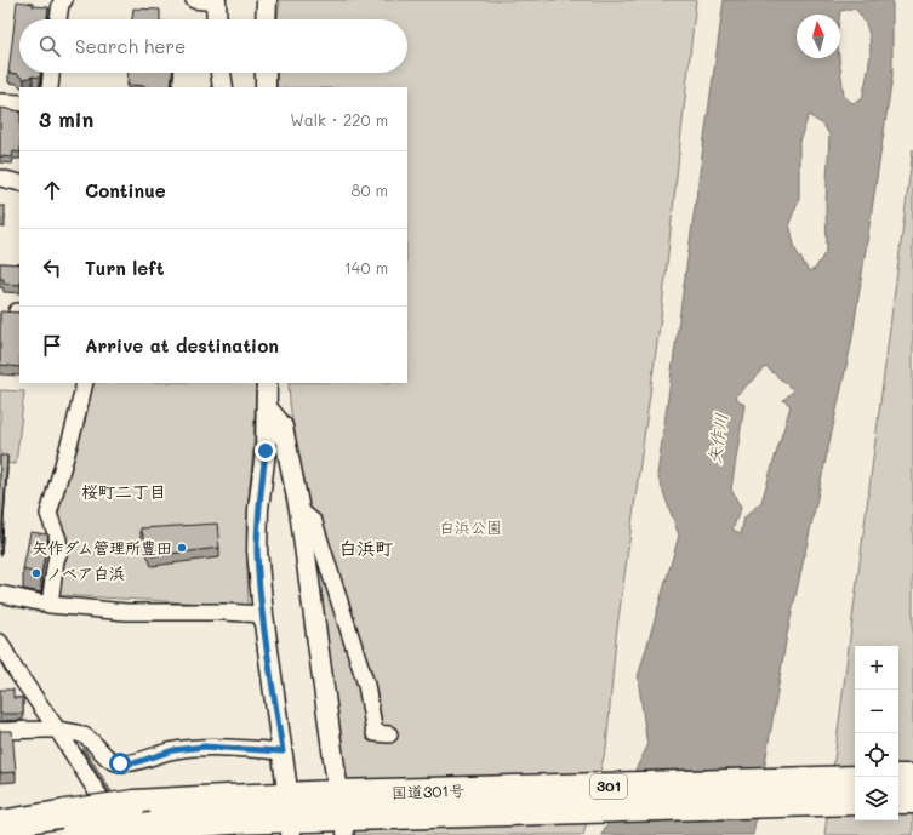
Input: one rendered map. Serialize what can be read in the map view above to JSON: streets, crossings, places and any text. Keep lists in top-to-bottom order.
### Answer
{
  "streets": {
    "highway": ["301", "国道301号"]
  },
  "districts": ["桜町二丁目", "白浜町"],
  "water": ["矢作川"],
  "parks": ["白浜公園"],
  "places": ["矢作ダム管理所豊田", "ノベア白浜"],
  "north": "top",
  "page": {
    "search": "Search here",
    "heading": ["3 min", "Walk · 220 m"],
    "list": [
      ["Continue", "80 m"],
      ["Turn left", "140 m"],
      "Arrive at destination"
    ],
    "map_buttons": ["+", "−"]
  }
}
